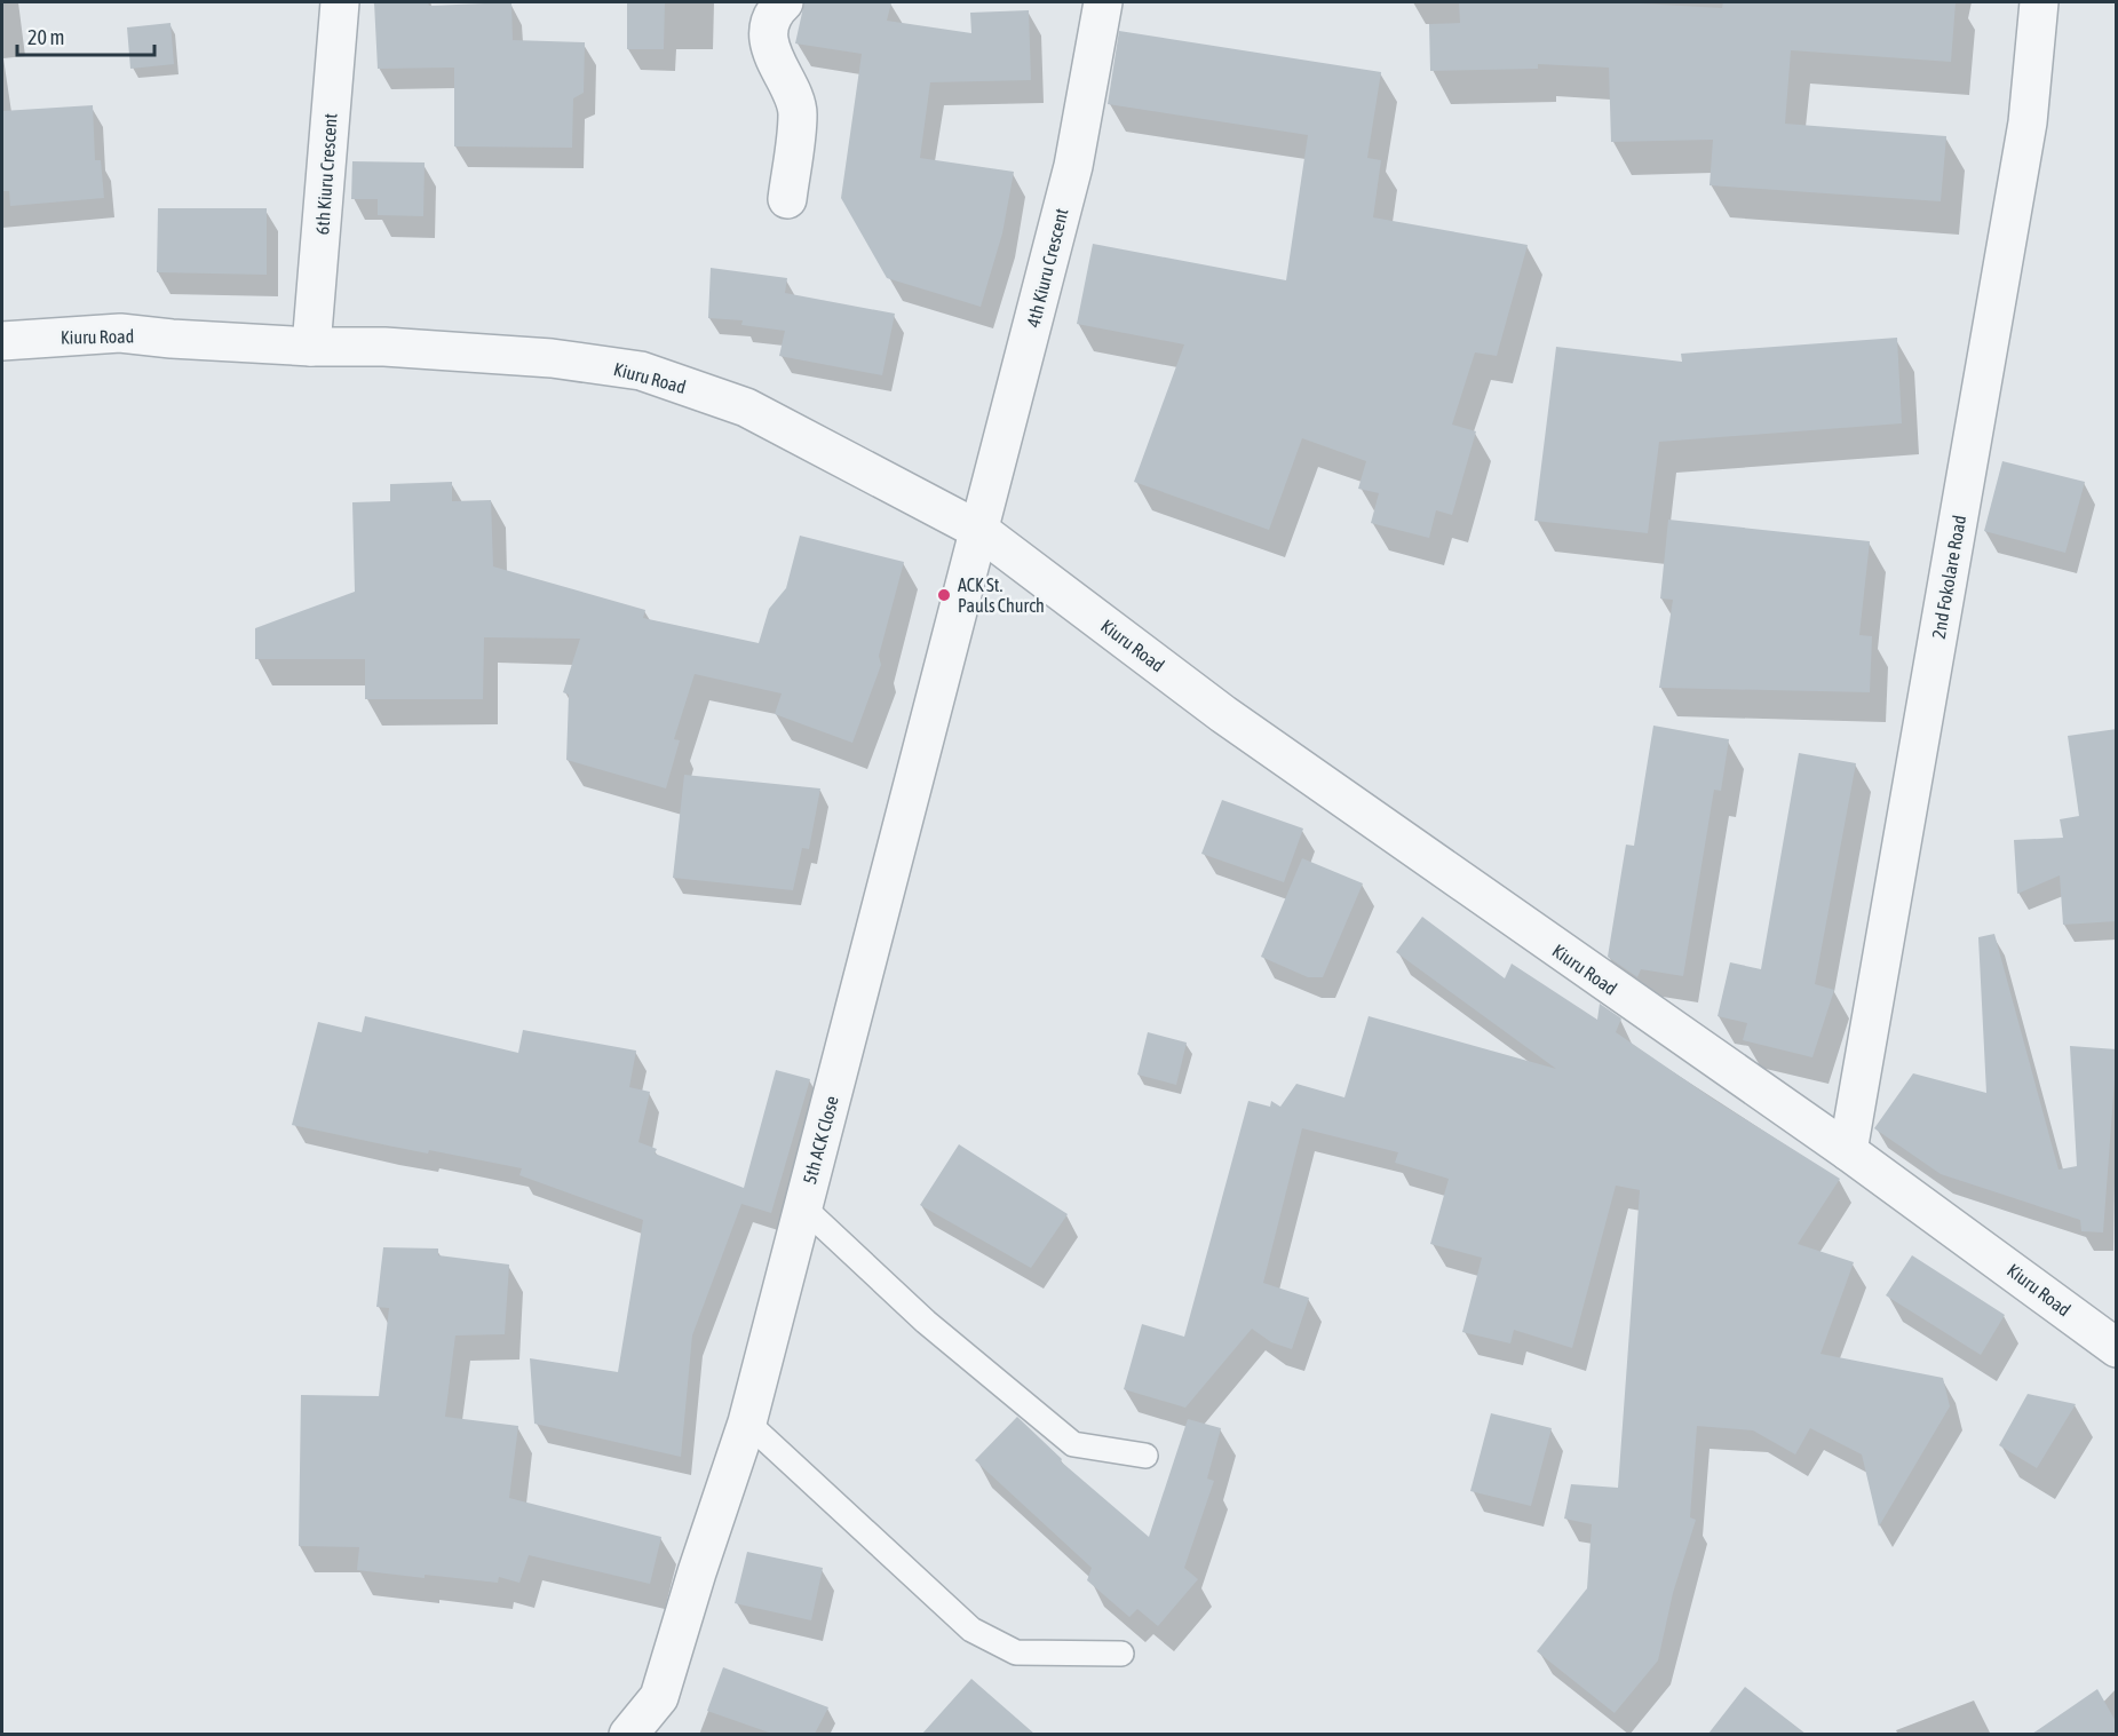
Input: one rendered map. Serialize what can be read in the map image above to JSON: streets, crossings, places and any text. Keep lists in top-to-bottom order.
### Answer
{
  "streets": {
    "street": [
      "6th Kiuru Crescent",
      "4th Kiuru Crescent",
      "Kiuru Road",
      "2nd Fokolare Road",
      "5th ACK Close"
    ]
  },
  "crossings": [
    ["6th Kiuru Crescent", "Kiuru Road"],
    ["4th Kiuru Crescent", "Kiuru Road"],
    ["4th Kiuru Crescent", "5th ACK Close"],
    ["Kiuru Road", "2nd Fokolare Road"],
    ["Kiuru Road", "5th ACK Close"]
  ],
  "places": ["ACK St. Pauls Church"],
  "scale_bar": "20 m"
}
